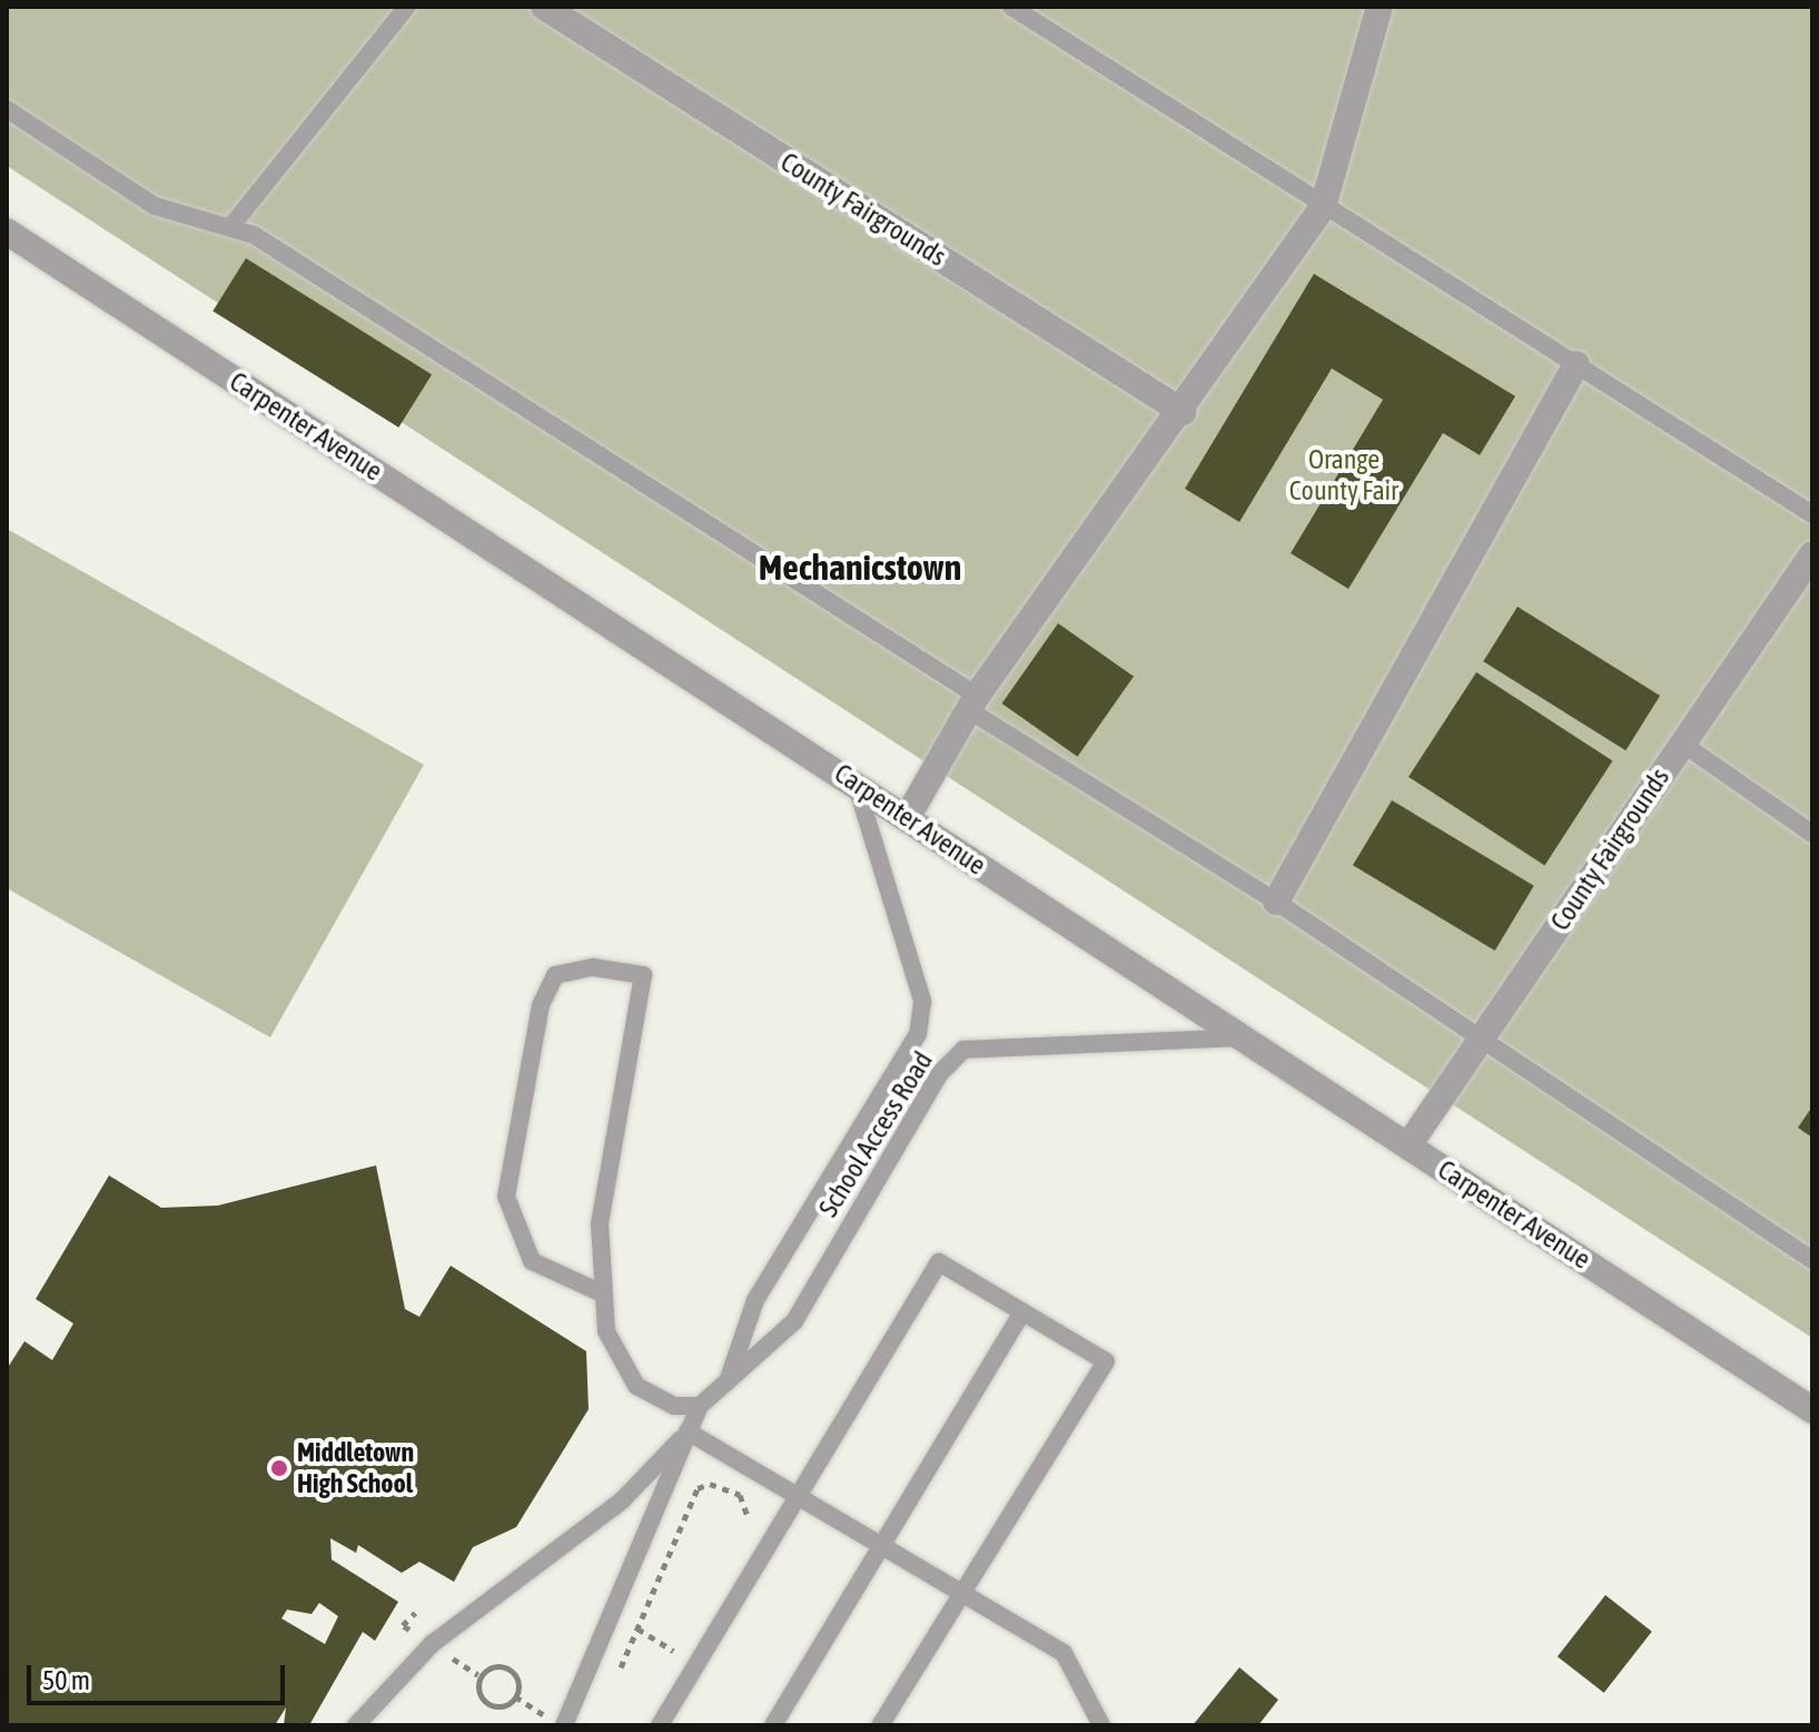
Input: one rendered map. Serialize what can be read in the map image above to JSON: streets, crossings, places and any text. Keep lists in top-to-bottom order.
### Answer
{
  "streets": {
    "street": ["County Fairgrounds", "Carpenter Avenue"],
    "lane": ["School Access Road"]
  },
  "crossings": [
    ["County Fairgrounds", "Carpenter Avenue"],
    ["Carpenter Avenue", "School Access Road"]
  ],
  "districts": ["Mechanicstown"],
  "parks": ["Orange County Fair"],
  "places": ["Middletown High School"],
  "scale_bar": "50 m"
}
